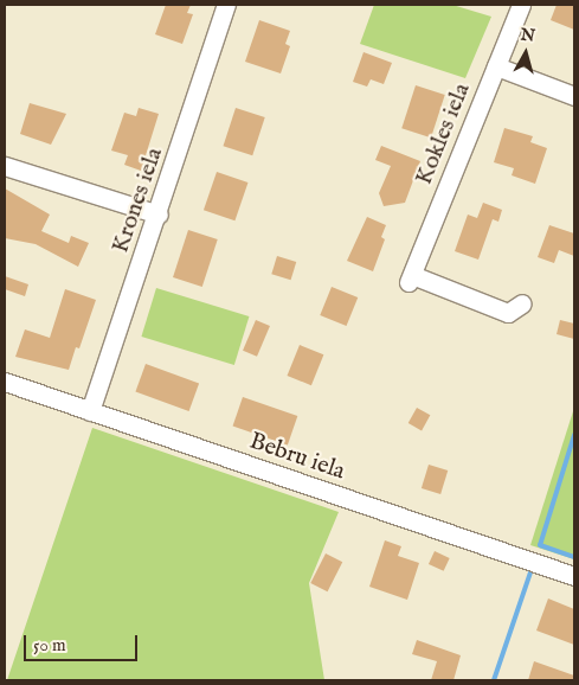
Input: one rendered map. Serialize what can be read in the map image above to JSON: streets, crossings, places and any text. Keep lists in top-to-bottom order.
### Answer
{
  "streets": {
    "street": ["Kokles iela", "Krones iela", "Bebru iela"]
  },
  "crossings": [
    ["Krones iela", "Bebru iela"]
  ],
  "scale_bar": "50 m",
  "north": "top"
}
